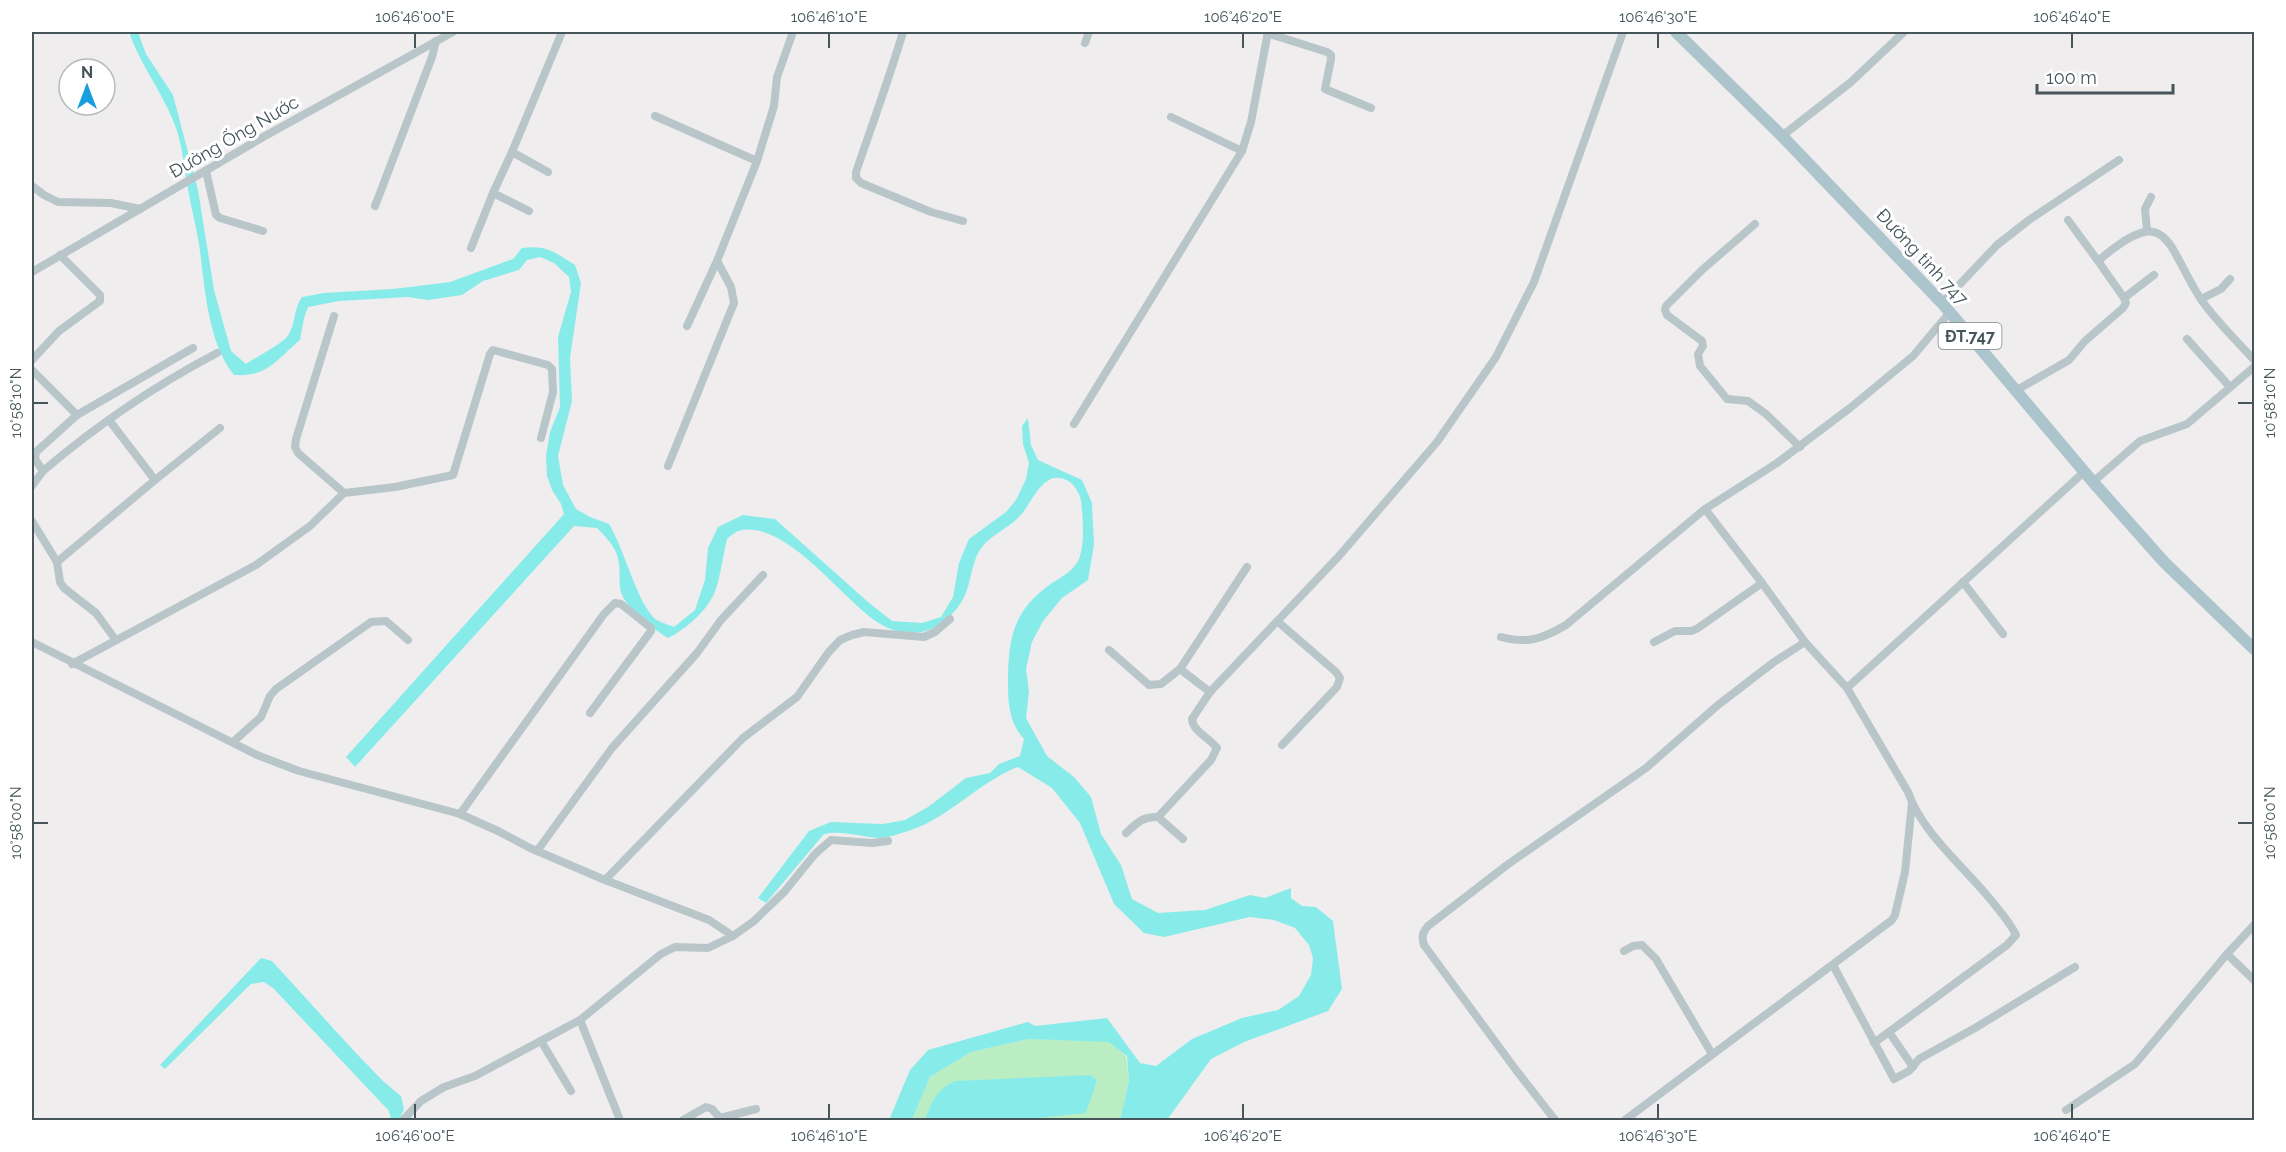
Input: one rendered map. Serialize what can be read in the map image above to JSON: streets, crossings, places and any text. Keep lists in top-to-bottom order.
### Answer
{
  "streets": {
    "main road": ["Đường tỉnh 747", "ĐT.747"],
    "street": ["Đường Ống Nước"]
  },
  "scale_bar": "100 m",
  "north": "top",
  "coordinates": [
    "106°46'00\"E",
    "106°46'10\"E",
    "106°46'20\"E",
    "106°46'30\"E",
    "106°46'40\"E",
    "10°58'10\"N",
    "10°58'00\"N"
  ]
}
